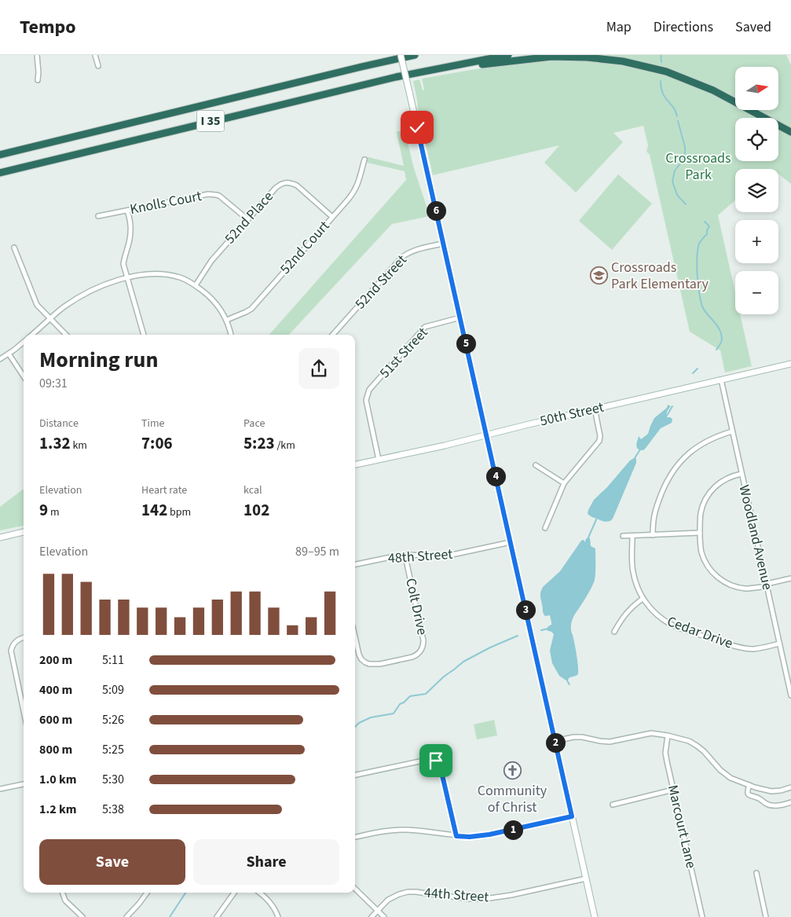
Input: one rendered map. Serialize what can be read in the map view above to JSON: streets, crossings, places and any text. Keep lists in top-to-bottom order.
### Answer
{
  "streets": {
    "highway": ["I 35"],
    "main road": ["50th Street"],
    "street": [
      "Knolls Court",
      "52nd Place",
      "52nd Court",
      "52nd Street",
      "51st Street",
      "Woodland Avenue",
      "48th Street",
      "Colt Drive",
      "Cedar Drive",
      "Marcourt Lane",
      "44th Street"
    ]
  },
  "crossings": [
    ["Knolls Court", "52nd Place"],
    ["52nd Place", "52nd Court"],
    ["51st Street", "50th Street"],
    ["50th Street", "Woodland Avenue"],
    ["Woodland Avenue", "Cedar Drive"],
    ["48th Street", "Colt Drive"]
  ],
  "parks": ["Crossroads Park"],
  "places": {
    "school or university": ["Crossroads Park Elementary"],
    "church": ["Community of Christ"]
  },
  "north": "right",
  "page": {
    "header": "Tempo",
    "nav": ["Map", "Directions", "Saved"],
    "map_buttons": ["+", "−"],
    "pins": [
      "6",
      "5",
      "4",
      "3",
      "2",
      "1"
    ],
    "heading": ["Morning run", "09:31"],
    "stats": [
      ["Distance", "1.32 km"],
      ["Time", "7:06"],
      ["Pace", "5:23 /km"],
      ["Elevation", "9 m"],
      ["Heart rate", "142 bpm"],
      ["kcal", "102"]
    ],
    "chart": ["Elevation", "89–95 m"],
    "list": [
      {
        "name": "200 m",
        "note": "5:11"
      },
      {
        "name": "400 m",
        "note": "5:09"
      },
      {
        "name": "600 m",
        "note": "5:26"
      },
      {
        "name": "800 m",
        "note": "5:25"
      },
      {
        "name": "1.0 km",
        "note": "5:30"
      },
      {
        "name": "1.2 km",
        "note": "5:38"
      }
    ],
    "buttons": ["Save", "Share"]
  }
}
